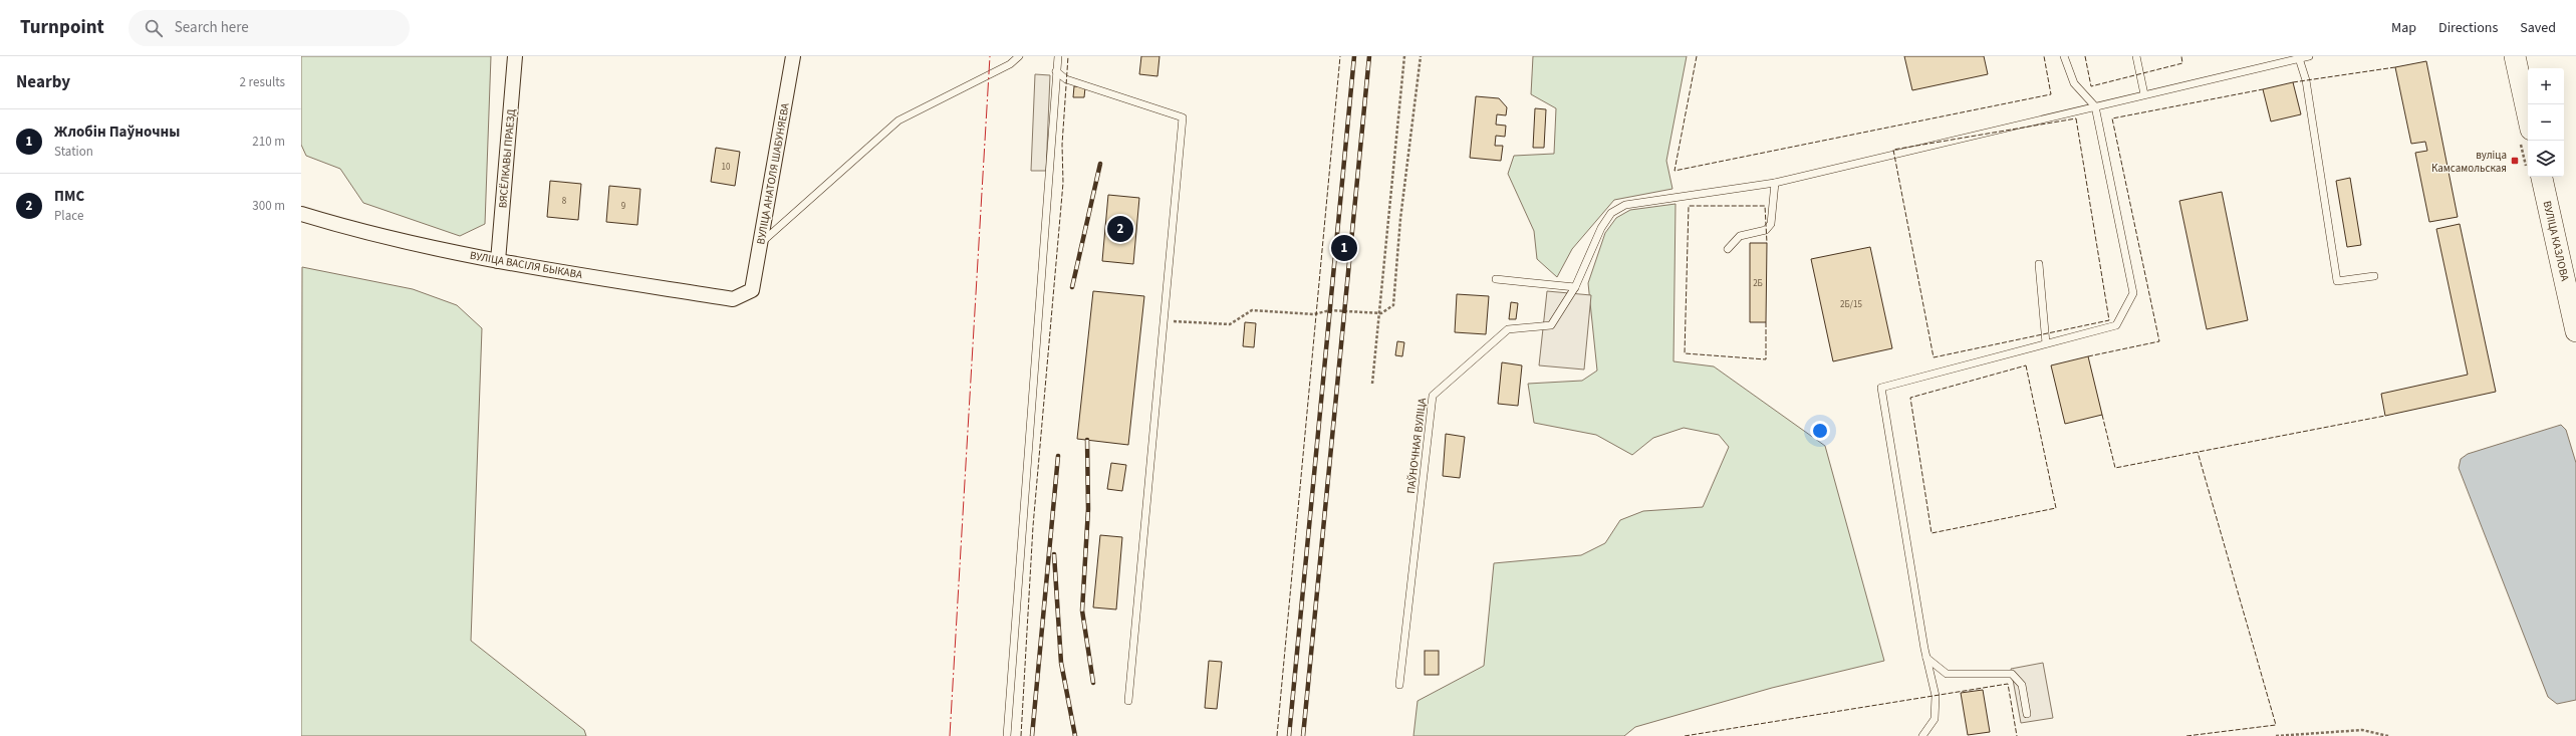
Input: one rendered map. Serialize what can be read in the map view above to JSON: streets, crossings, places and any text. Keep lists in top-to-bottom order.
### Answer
{
  "streets": {
    "main road": ["ВУЛІЦА КАЗЛОВА"],
    "street": ["ВЯСЁЛКАВЫ ПРАЕЗД", "ВУЛІЦА АНАТОЛЯ ШАБУНЯЕВА", "ВУЛІЦА ВАСІЛЯ БЫКАВА"],
    "lane": ["ПАЎНОЧНАЯ ВУЛІЦА"]
  },
  "crossings": [
    ["ВЯСЁЛКАВЫ ПРАЕЗД", "ВУЛІЦА ВАСІЛЯ БЫКАВА"],
    ["ВУЛІЦА АНАТОЛЯ ШАБУНЯЕВА", "ВУЛІЦА ВАСІЛЯ БЫКАВА"]
  ],
  "places": {
    "transit": ["вуліца Камсамольская"]
  },
  "house_numbers": [
    "10",
    "8",
    "9",
    "2Б",
    "2Б/15"
  ],
  "page": {
    "header": "Turnpoint",
    "search": "Search here",
    "nav": ["Map", "Directions", "Saved"],
    "heading": ["Nearby", "2 results"],
    "map_buttons": ["+", "−"],
    "list": [
      {
        "mark": "1",
        "name": "Жлобін Паўночны",
        "note": "Station",
        "value": "210 m"
      },
      {
        "mark": "2",
        "name": "ПМС",
        "note": "Place",
        "value": "300 m"
      }
    ],
    "pins": ["2", "1"]
  }
}
